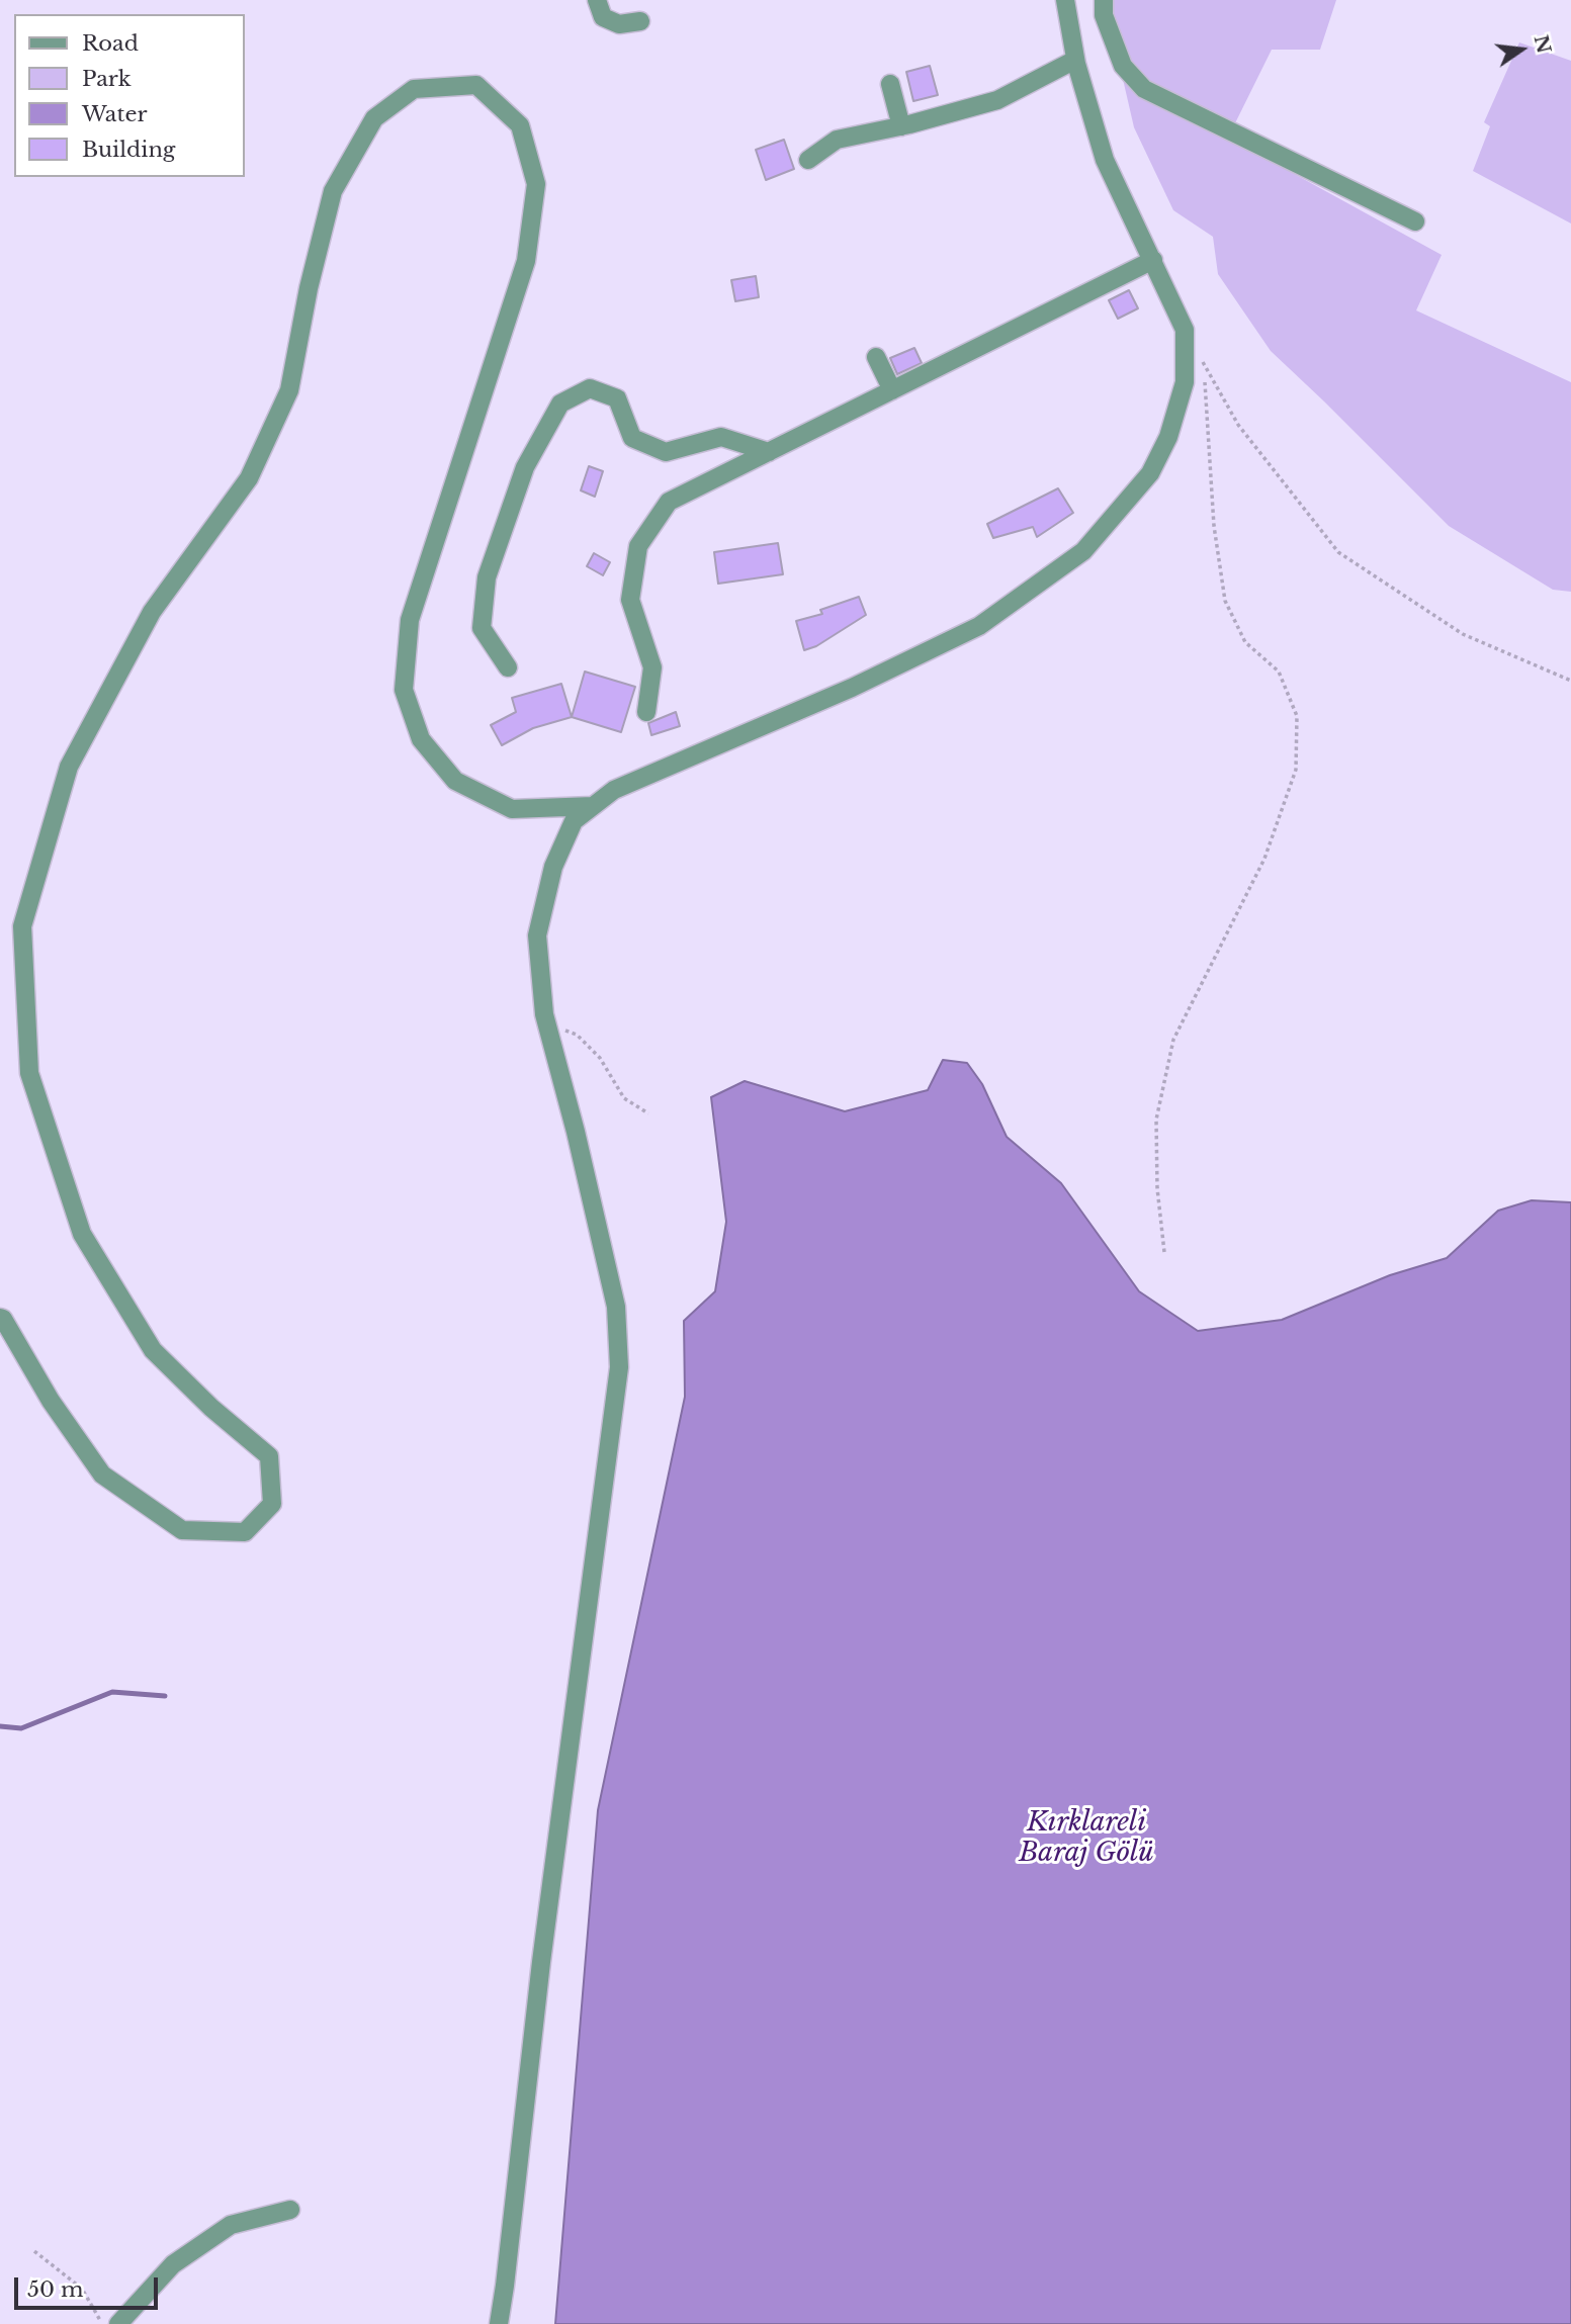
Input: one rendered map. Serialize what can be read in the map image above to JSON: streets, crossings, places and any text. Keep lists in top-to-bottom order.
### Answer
{
  "water": ["Kırklareli Baraj Gölü"],
  "legend": [
    "Road",
    "Park",
    "Water",
    "Building"
  ],
  "scale_bar": "50 m",
  "north": "right"
}
